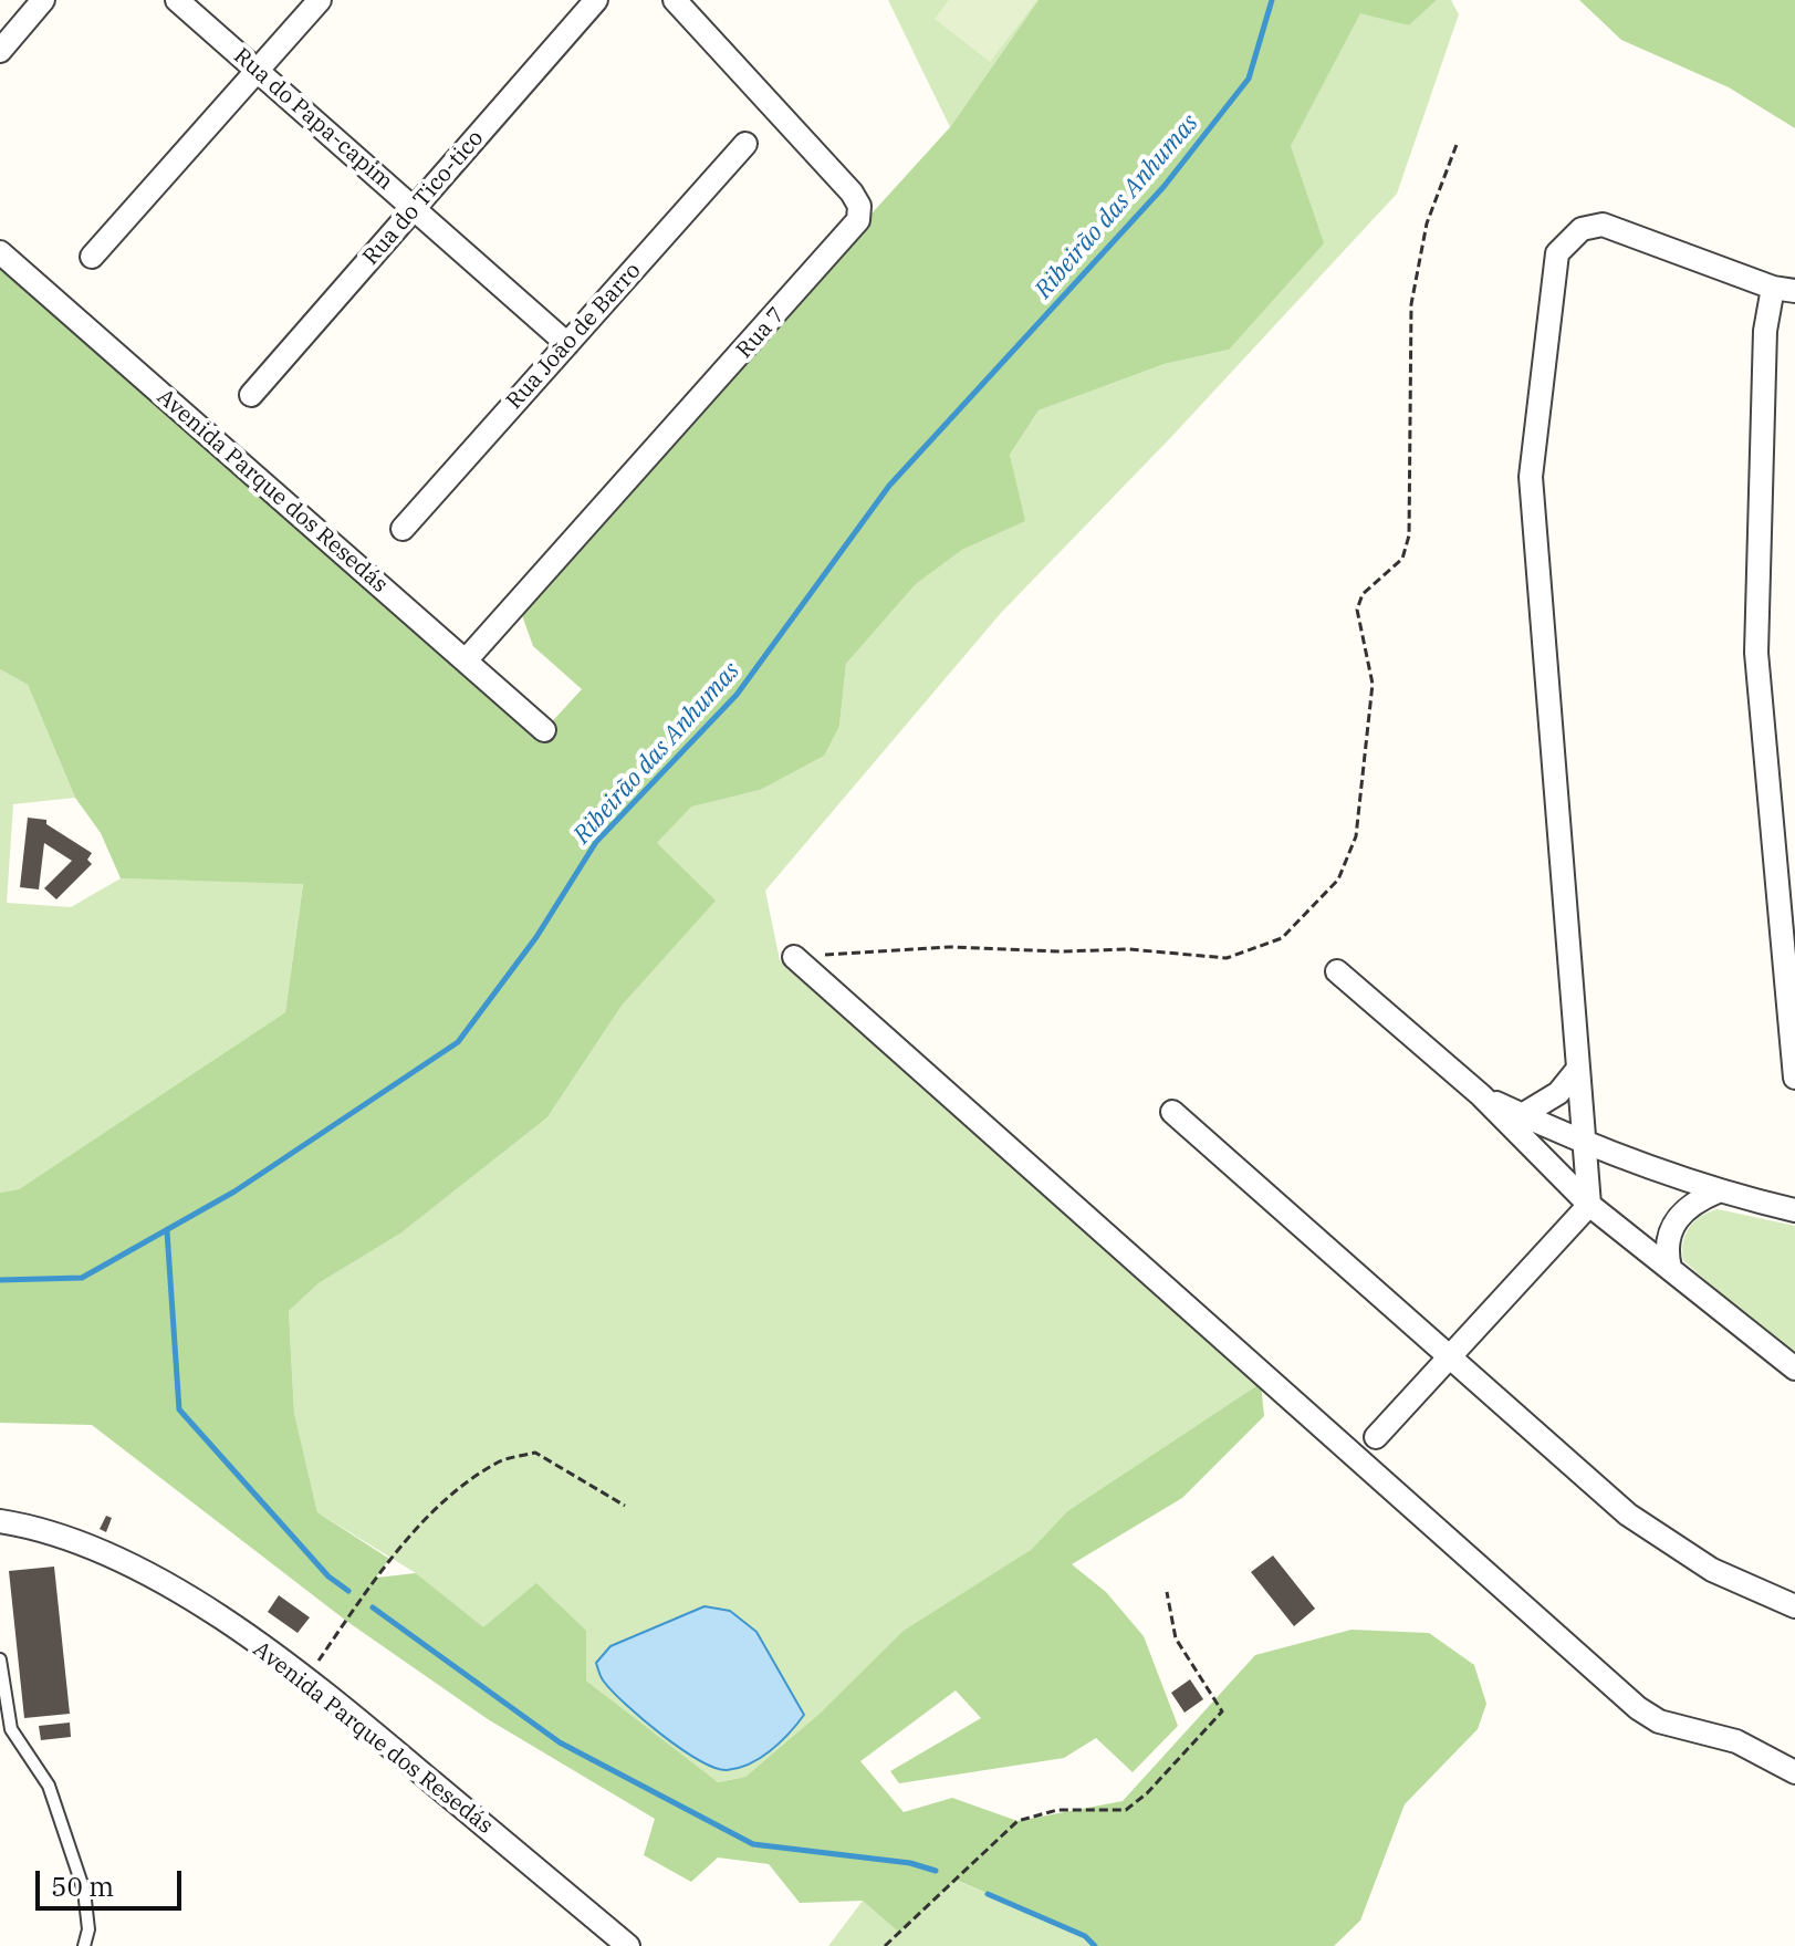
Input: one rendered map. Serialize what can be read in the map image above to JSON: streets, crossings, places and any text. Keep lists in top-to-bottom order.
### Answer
{
  "streets": {
    "street": [
      "Rua do Papa-capim",
      "Rua do Tico-tico",
      "Rua 7",
      "Rua João de Barro",
      "Avenida Parque dos Resedás"
    ]
  },
  "crossings": [
    ["Rua do Papa-capim", "Rua do Tico-tico"],
    ["Rua do Papa-capim", "Rua João de Barro"],
    ["Rua 7", "Avenida Parque dos Resedás"]
  ],
  "water": ["Ribeirão das Anhumas"],
  "scale_bar": "50 m"
}
